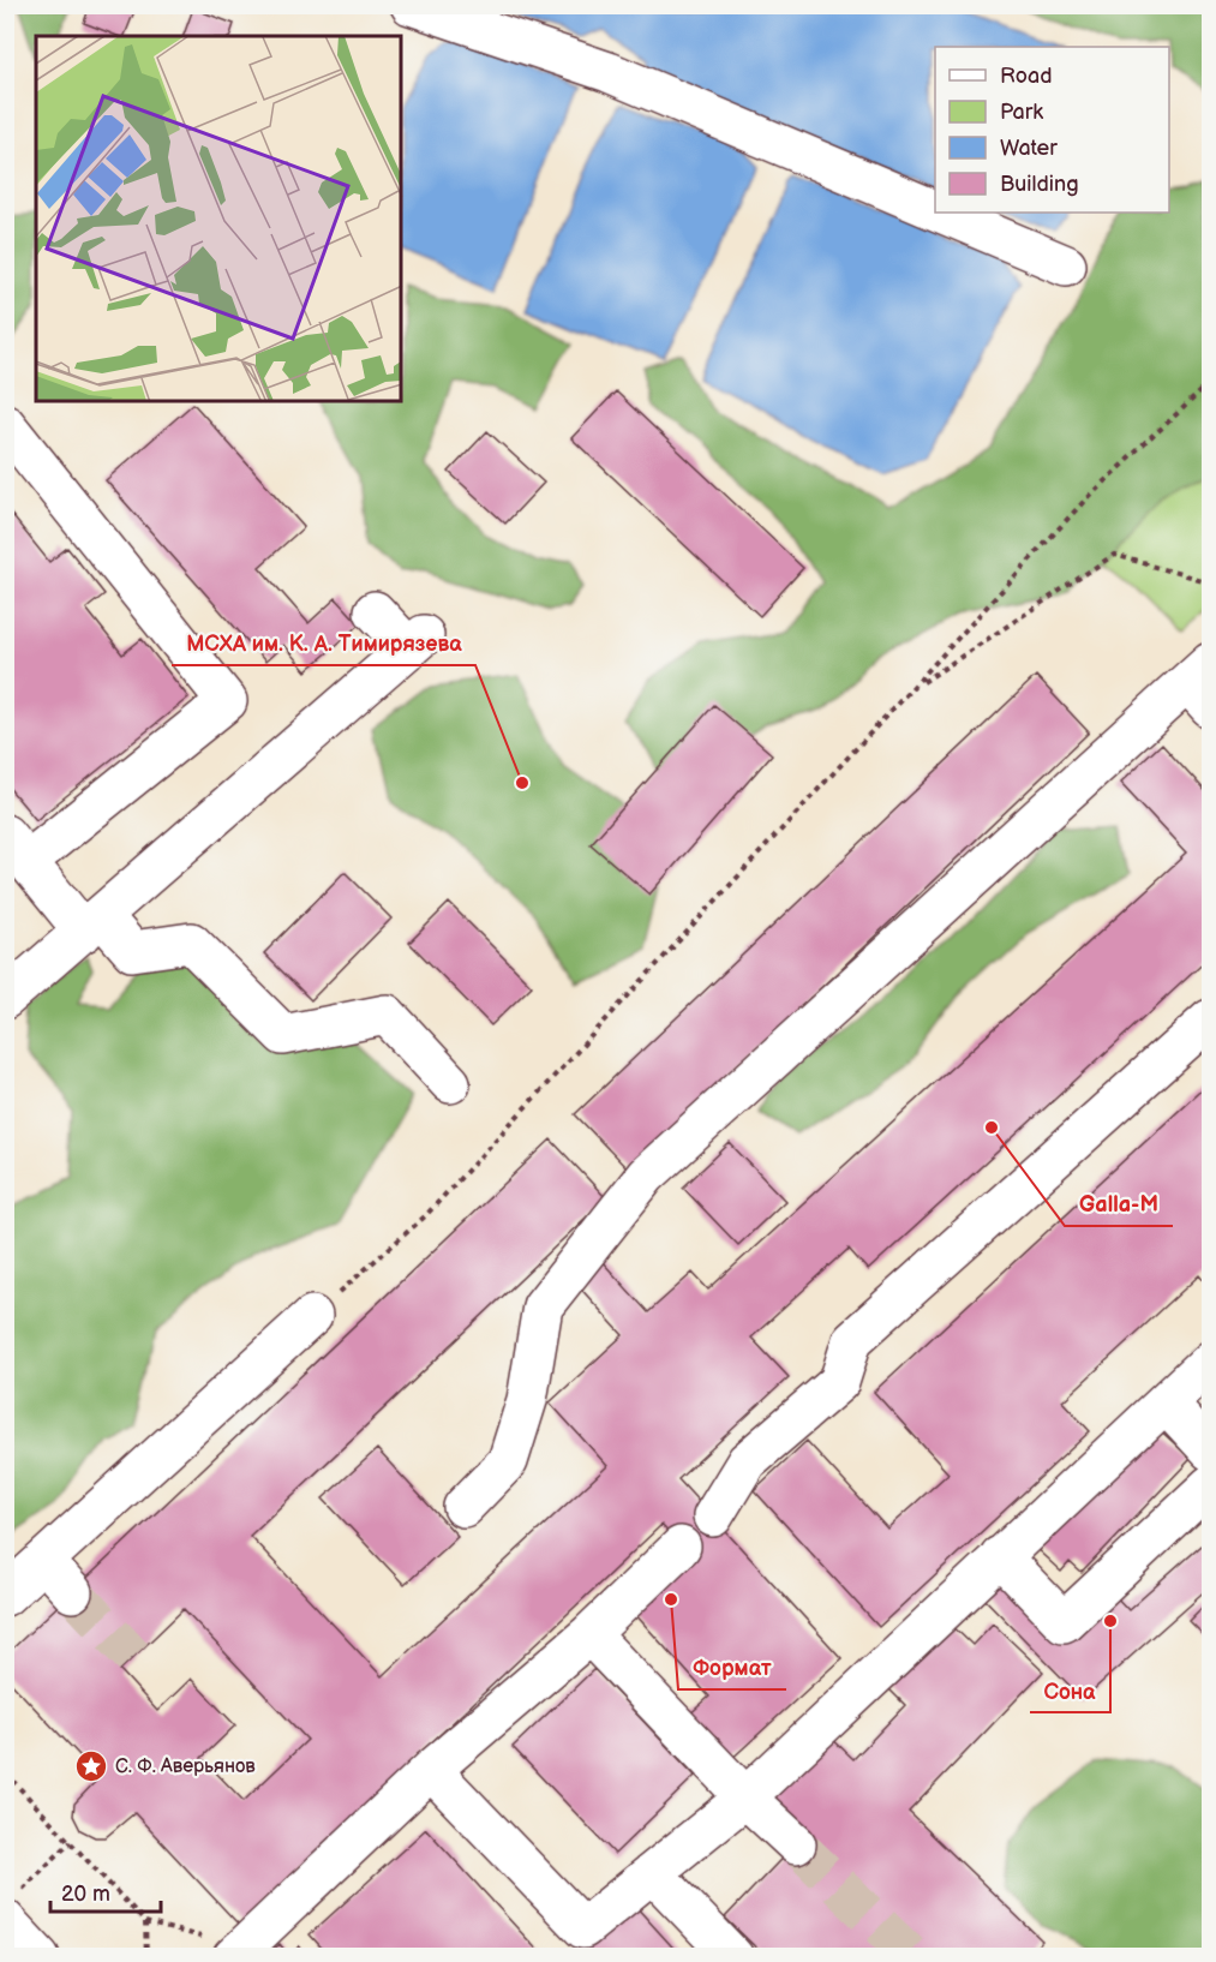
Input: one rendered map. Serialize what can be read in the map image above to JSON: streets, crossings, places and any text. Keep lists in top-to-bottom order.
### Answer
{
  "places": {
    "other": [
      "МСХА им. К. А. Тимирязева",
      "Galla-M",
      "Формат",
      "Сона"
    ],
    "place": ["С. Ф. Аверьянов"]
  },
  "legend": [
    "Road",
    "Park",
    "Water",
    "Building"
  ],
  "scale_bar": "20 m"
}
